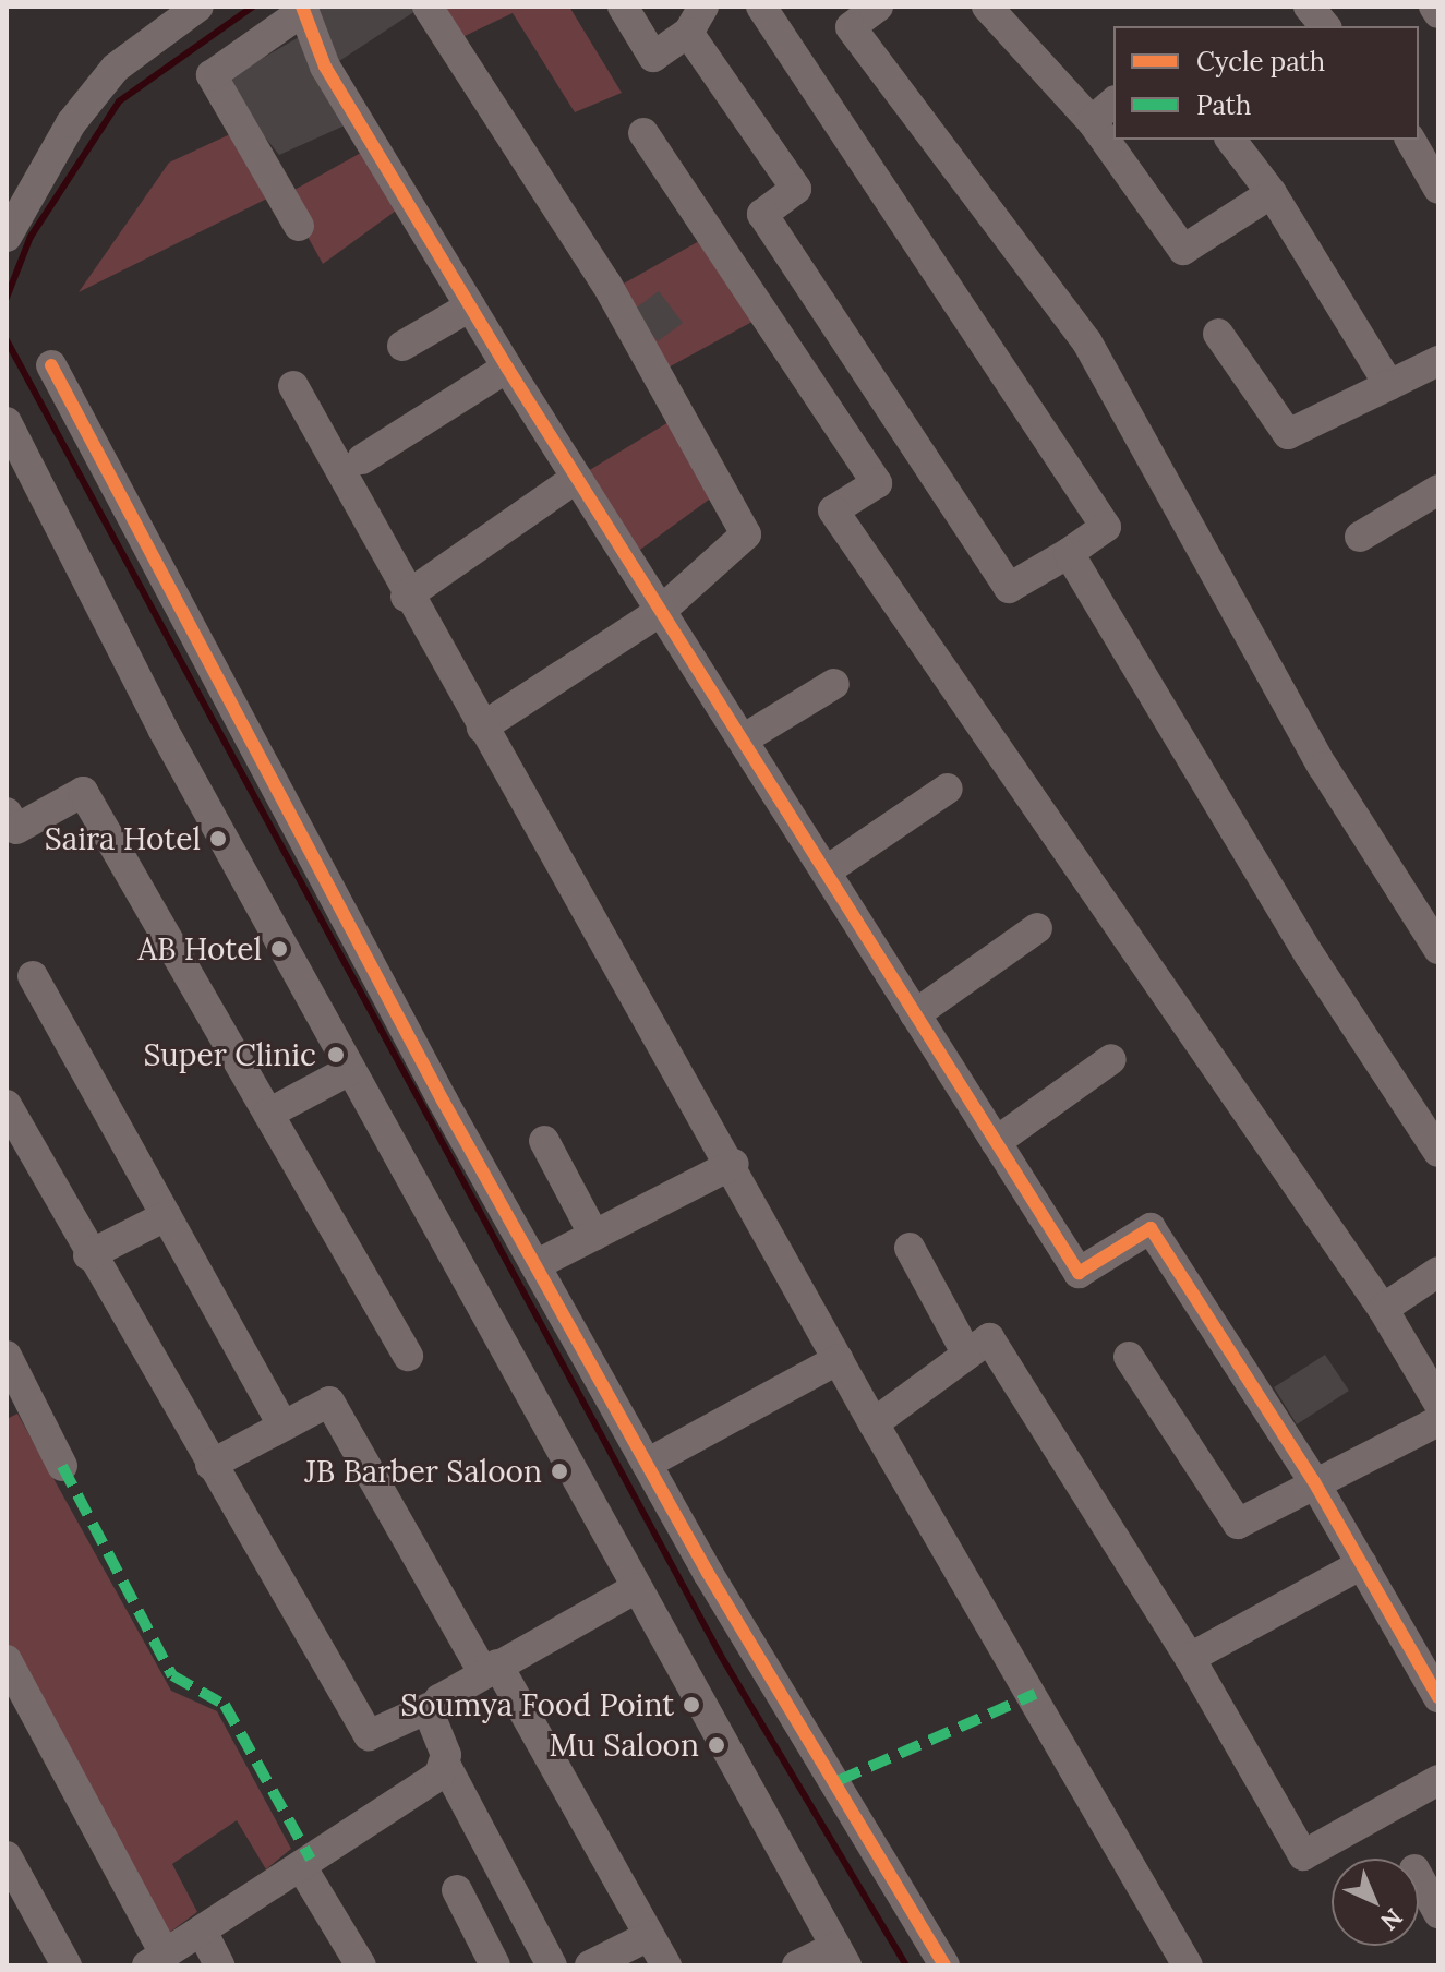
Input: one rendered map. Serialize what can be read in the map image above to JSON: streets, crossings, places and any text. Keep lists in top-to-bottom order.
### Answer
{
  "places": [
    "Saira Hotel",
    "AB Hotel",
    "Super Clinic",
    "JB Barber Saloon",
    "Soumya Food Point",
    "Mu Saloon"
  ],
  "legend": ["Cycle path", "Path"],
  "north": "bottom right"
}
